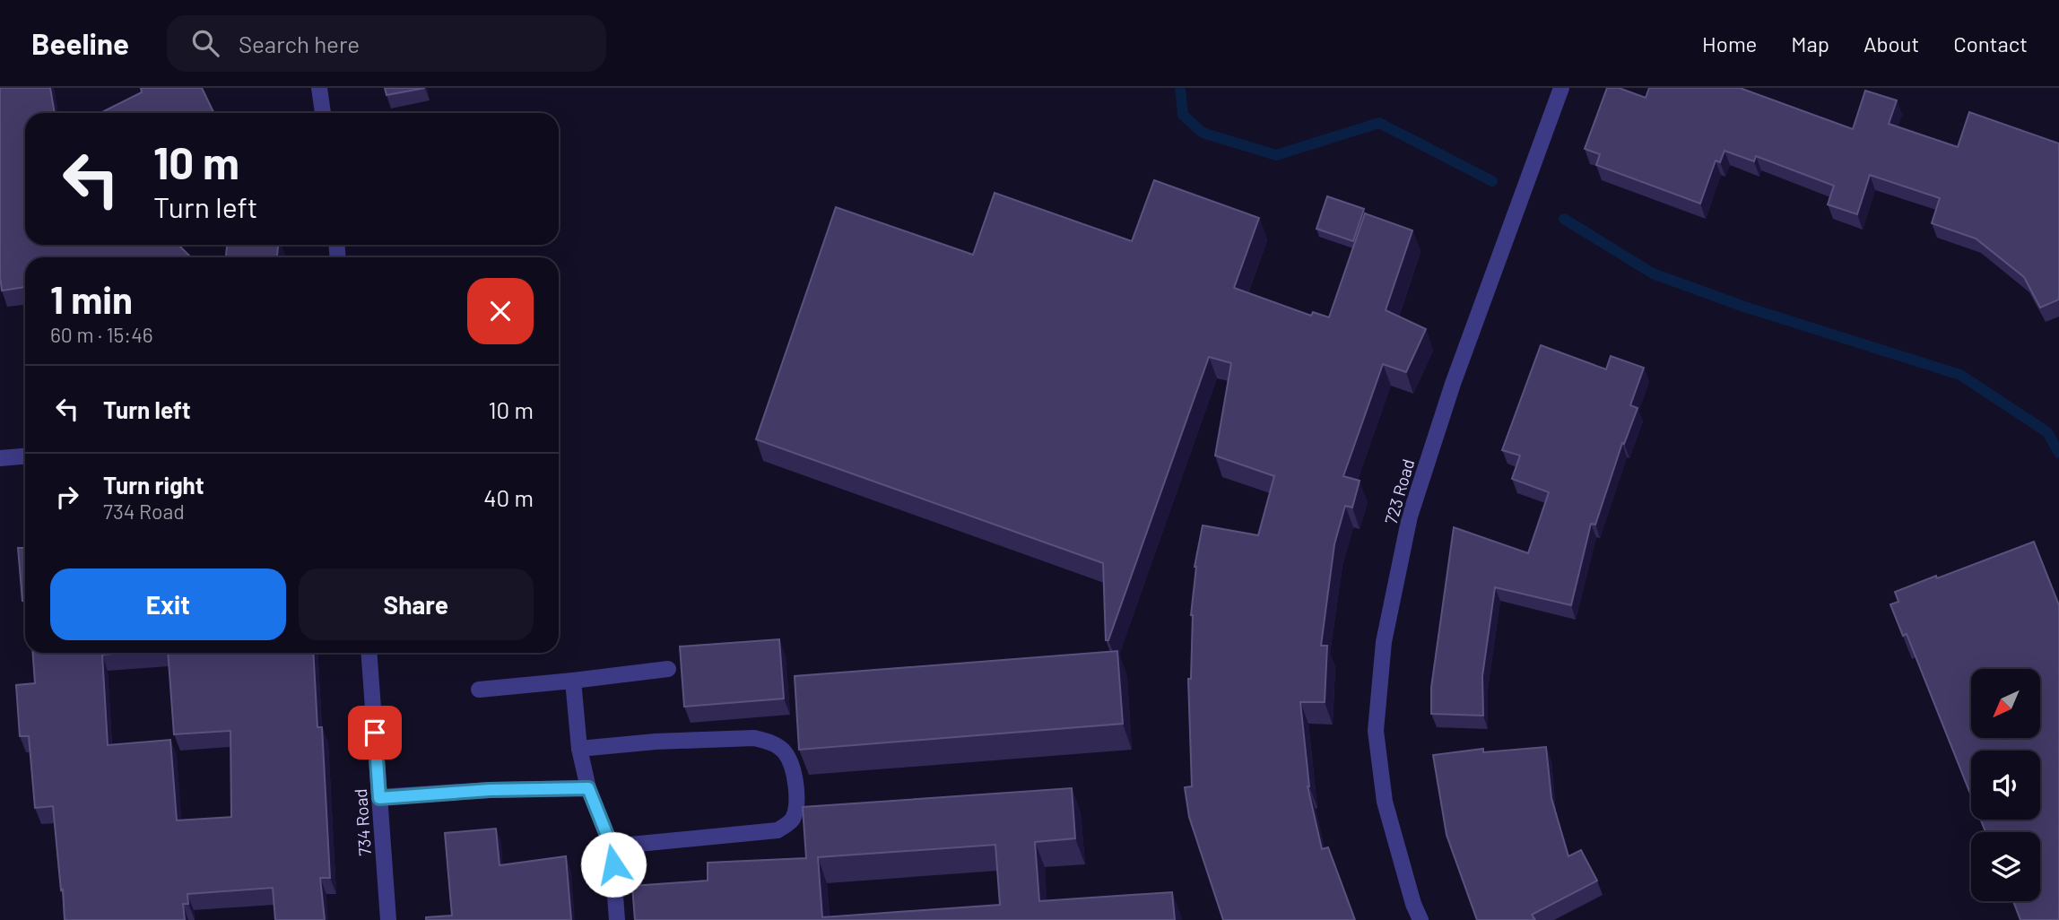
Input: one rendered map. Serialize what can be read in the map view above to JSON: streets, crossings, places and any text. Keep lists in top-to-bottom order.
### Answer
{
  "streets": {
    "street": ["723 Road", "734 Road"]
  },
  "north": "bottom left",
  "page": {
    "header": "Beeline",
    "search": "Search here",
    "nav": [
      "Home",
      "Map",
      "About",
      "Contact"
    ],
    "turn": ["10 m", "Turn left"],
    "heading": ["1 min", "60 m · 15:46"],
    "list": [
      {
        "name": "Turn left",
        "value": "10 m"
      },
      {
        "name": "Turn right",
        "note": "734 Road",
        "value": "40 m"
      }
    ],
    "buttons": ["Exit", "Share"]
  }
}
